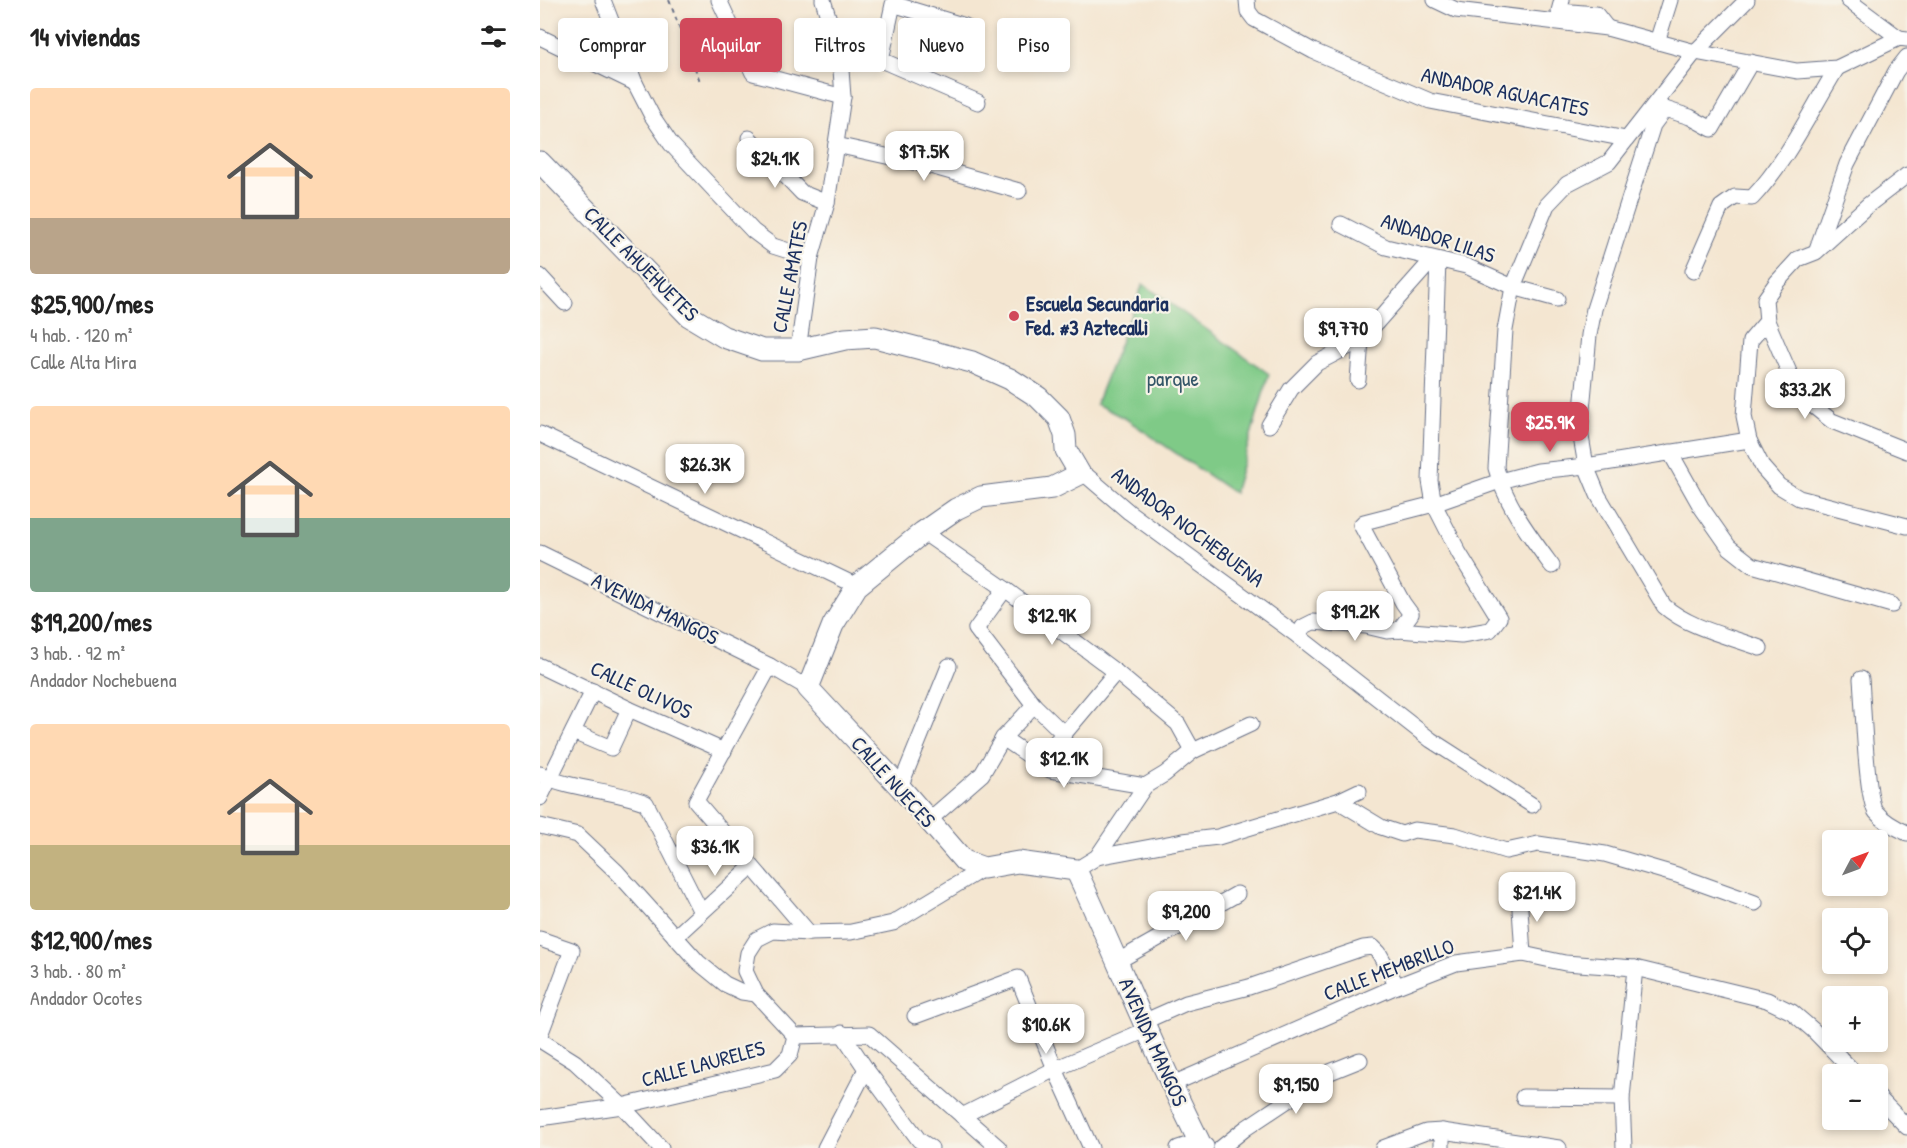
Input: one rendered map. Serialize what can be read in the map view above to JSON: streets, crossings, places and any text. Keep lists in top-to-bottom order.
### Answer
{
  "streets": {
    "main road": ["CALLE AHUEHUETES", "AVENIDA MANGOS", "CALLE NUECES"],
    "street": [
      "ANDADOR AGUACATES",
      "ANDADOR LILAS",
      "CALLE AMATES",
      "ANDADOR NOCHEBUENA",
      "CALLE OLIVOS",
      "CALLE MEMBRILLO",
      "CALLE LAURELES"
    ]
  },
  "crossings": [
    ["CALLE AHUEHUETES", "CALLE AMATES"],
    ["CALLE AHUEHUETES", "ANDADOR NOCHEBUENA"],
    ["AVENIDA MANGOS", "CALLE NUECES"],
    ["AVENIDA MANGOS", "CALLE MEMBRILLO"]
  ],
  "parks": ["parque"],
  "places": ["Escuela Secundaria Fed. #3 Aztecalli"],
  "north": "top right",
  "page": {
    "heading": "14 viviendas",
    "chip": [
      "Comprar",
      "Alquilar",
      "Filtros",
      "Nuevo",
      "Piso"
    ],
    "list": [
      {
        "name": "$25,900/mes",
        "note": "4 hab. · 120 m² · Calle Alta Mira"
      },
      {
        "name": "$19,200/mes",
        "note": "3 hab. · 92 m² · Andador Nochebuena"
      },
      {
        "name": "$12,900/mes",
        "note": "3 hab. · 80 m² · Andador Ocotes"
      }
    ],
    "price": [
      "$17.5K",
      "$24.1K",
      "$9,770",
      "$33.2K",
      "$25.9K",
      "$26.3K",
      "$19.2K",
      "$12.9K",
      "$12.1K",
      "$36.1K",
      "$21.4K",
      "$9,200",
      "$10.6K",
      "$9,150"
    ],
    "map_buttons": ["+", "−"]
  }
}
